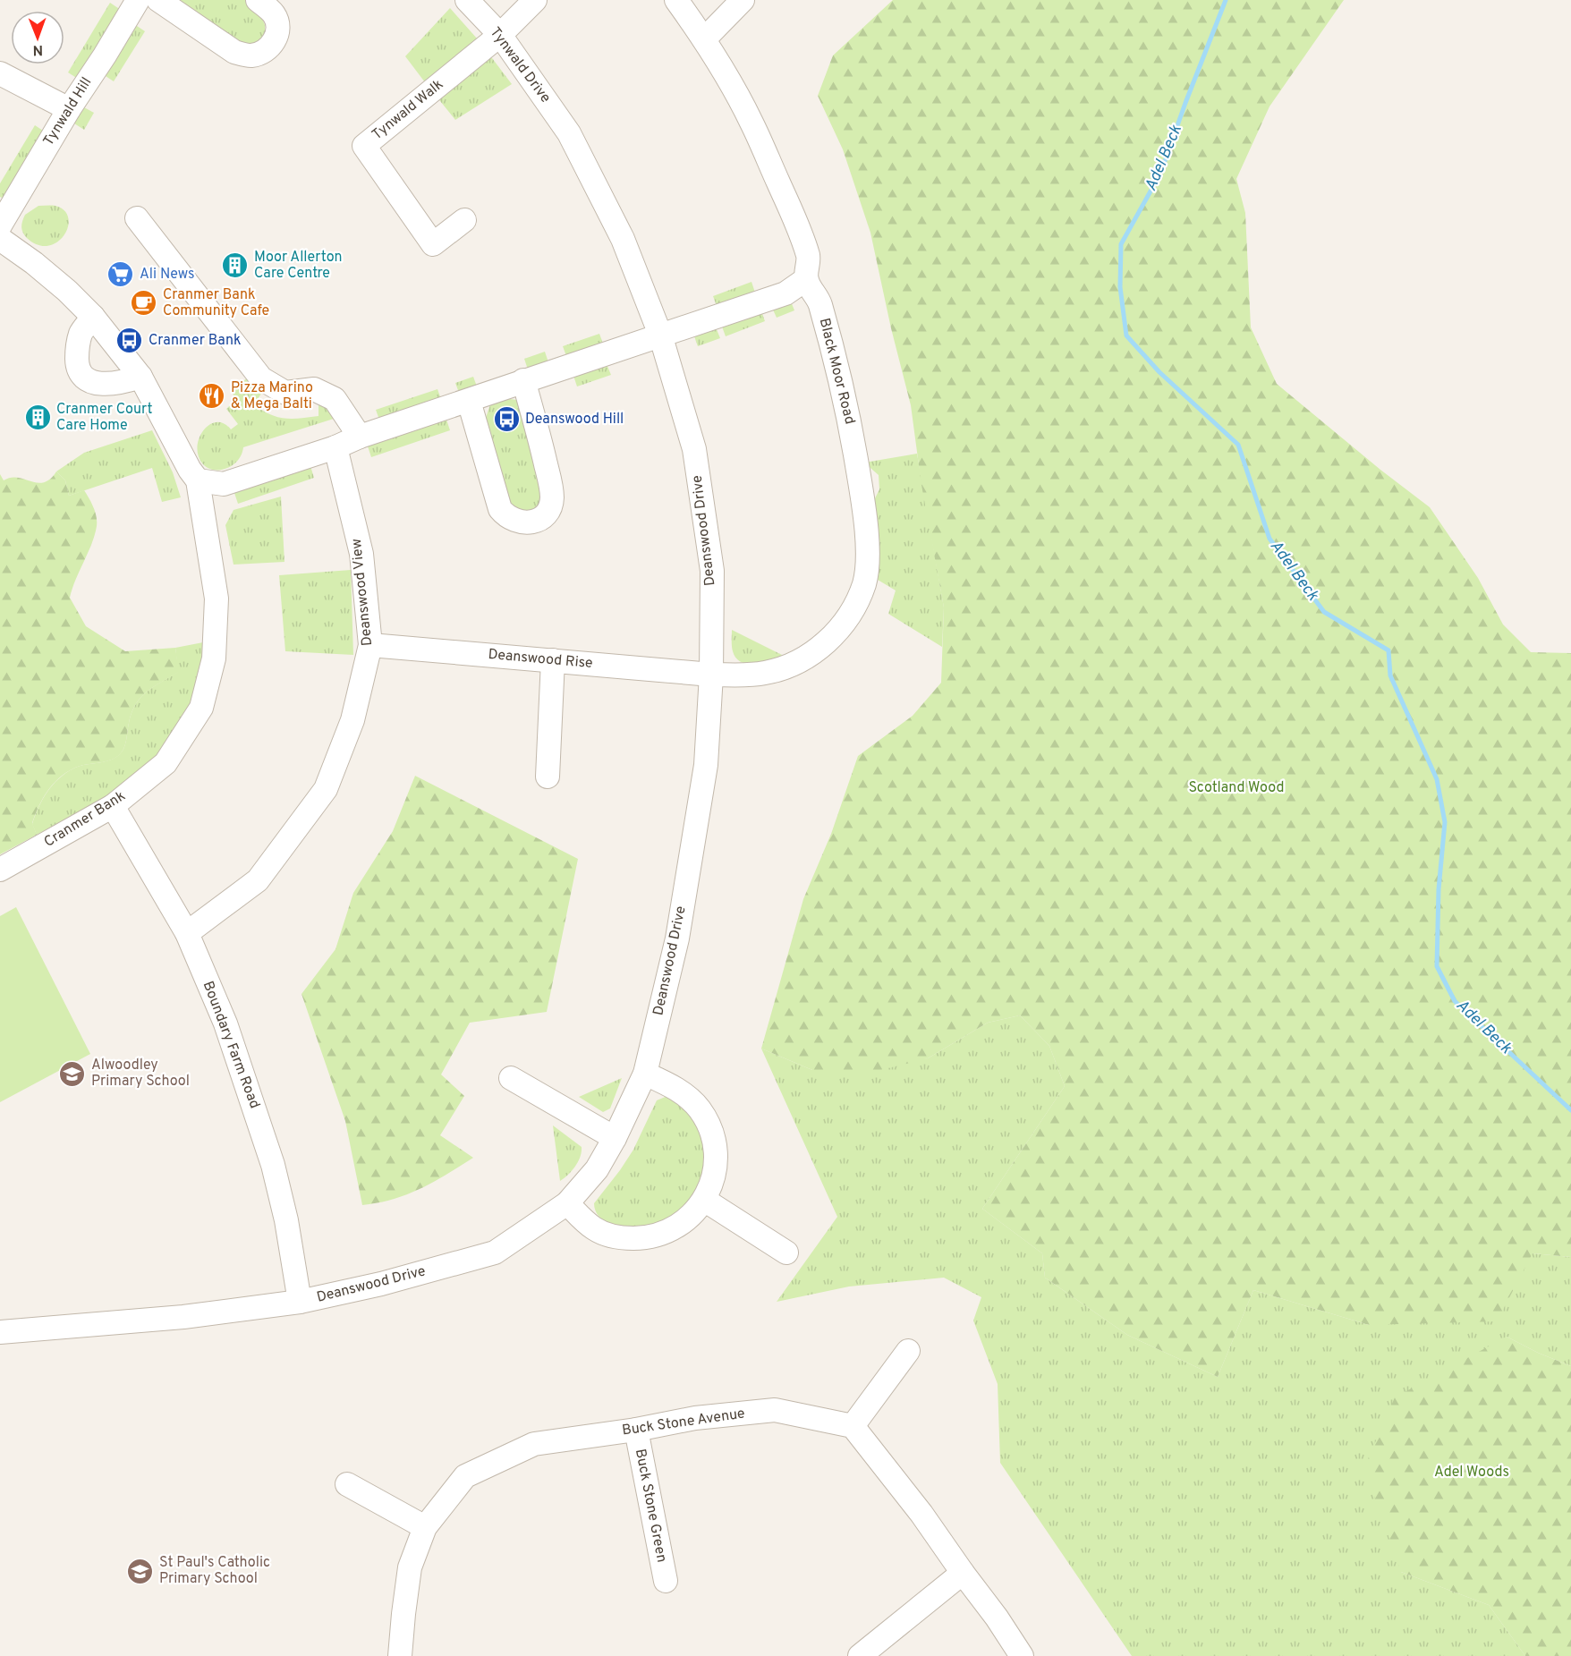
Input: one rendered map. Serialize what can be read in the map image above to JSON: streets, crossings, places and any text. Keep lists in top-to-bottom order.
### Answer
{
  "streets": {
    "street": [
      "Tynwald Drive",
      "Tynwald Walk",
      "Tynwald Hill",
      "Black Moor Road",
      "Deanswood Drive",
      "Deanswood View",
      "Deanswood Rise",
      "Cranmer Bank",
      "Boundary Farm Road",
      "Buck Stone Avenue",
      "Buck Stone Green"
    ]
  },
  "crossings": [
    ["Tynwald Drive", "Tynwald Walk"],
    ["Tynwald Drive", "Deanswood Drive"],
    ["Black Moor Road", "Deanswood Drive"],
    ["Black Moor Road", "Deanswood Rise"],
    ["Deanswood Drive", "Deanswood Rise"],
    ["Deanswood Drive", "Boundary Farm Road"],
    ["Deanswood View", "Deanswood Rise"],
    ["Deanswood View", "Boundary Farm Road"],
    ["Cranmer Bank", "Boundary Farm Road"],
    ["Buck Stone Avenue", "Buck Stone Green"]
  ],
  "water": ["Adel Beck"],
  "parks": ["Scotland Wood", "Adel Woods"],
  "places": {
    "building": ["Moor Allerton Care Centre", "Cranmer Court Care Home"],
    "supermarket": ["Ali News"],
    "cafe": ["Cranmer Bank Community Cafe"],
    "bus stop": ["Cranmer Bank", "Deanswood Hill"],
    "restaurant": ["Pizza Marino & Mega Balti"],
    "school or university": ["Alwoodley Primary School", "St Paul's Catholic Primary School"]
  },
  "north": "bottom"
}
